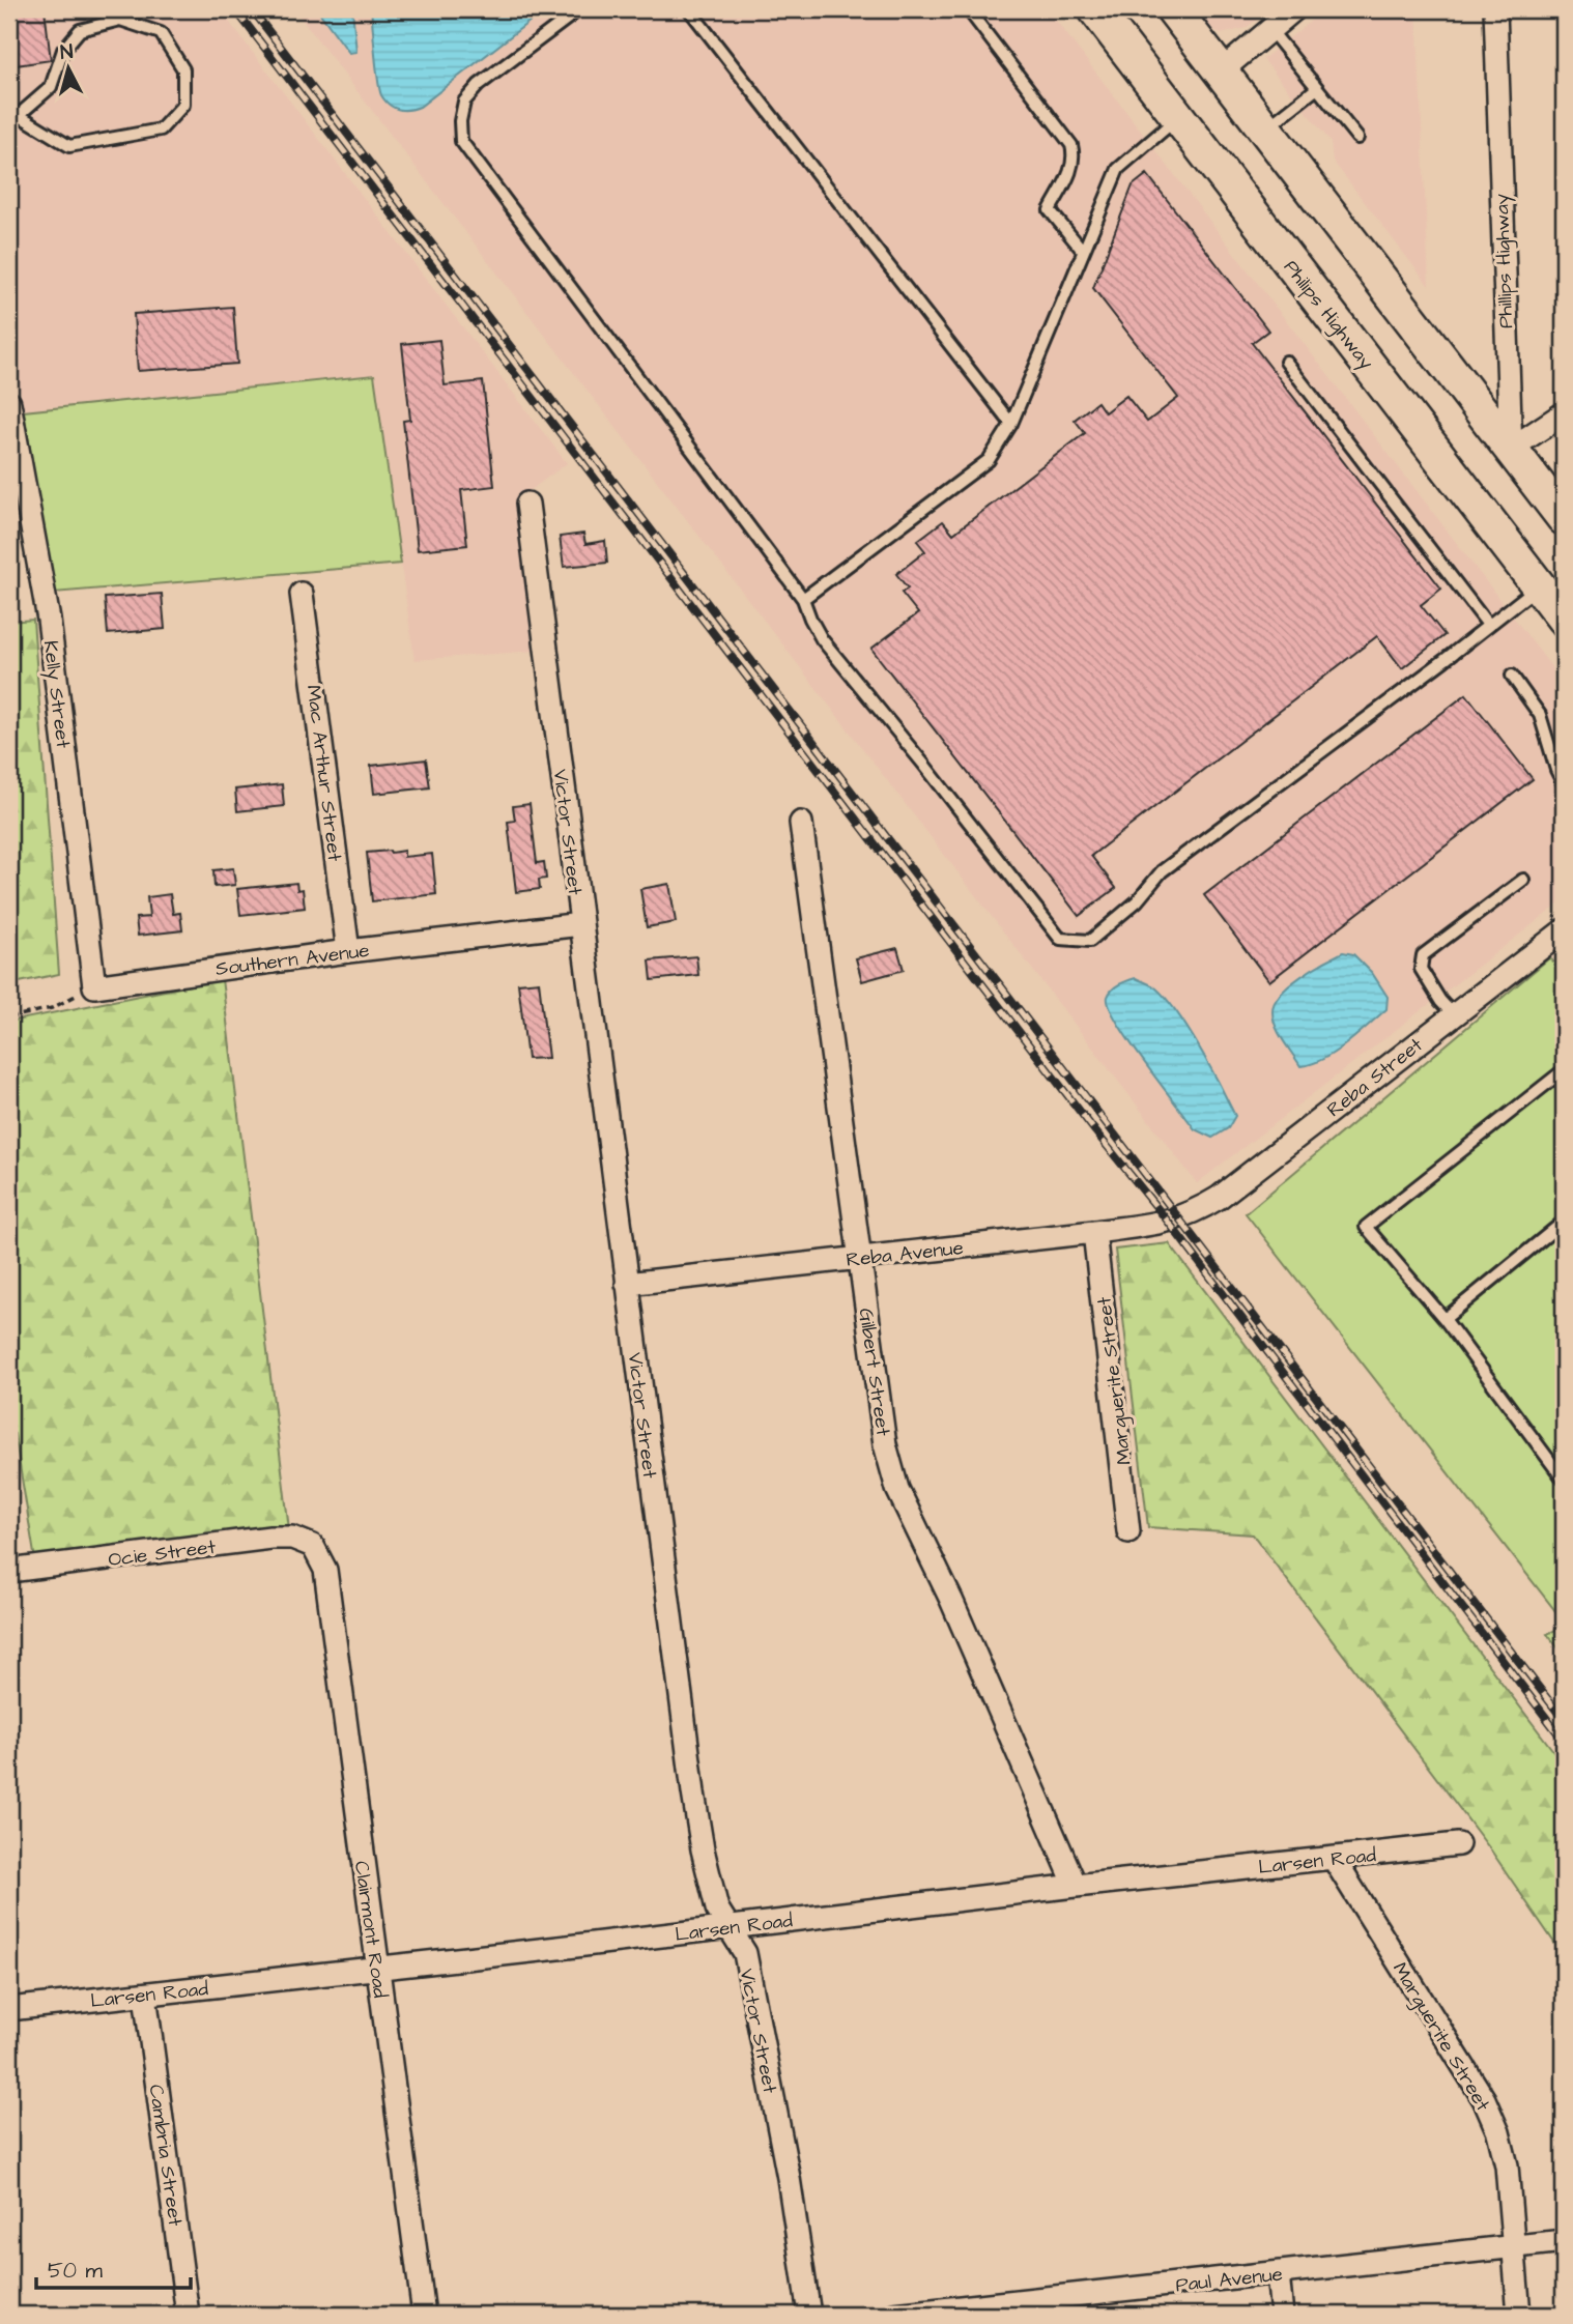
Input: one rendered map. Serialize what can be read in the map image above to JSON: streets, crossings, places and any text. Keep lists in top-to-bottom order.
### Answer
{
  "streets": {
    "main road": ["Philips Highway"],
    "street": [
      "Phillips Highway",
      "Kelly Street",
      "Mac Arthur Street",
      "Victor Street",
      "Southern Avenue",
      "Reba Street",
      "Reba Avenue",
      "Gilbert Street",
      "Marguerite Street",
      "Ocie Street",
      "Larsen Road",
      "Clairmont Road",
      "Cambria Street",
      "Paul Avenue"
    ]
  },
  "crossings": [
    ["Kelly Street", "Southern Avenue"],
    ["Mac Arthur Street", "Southern Avenue"],
    ["Victor Street", "Southern Avenue"],
    ["Victor Street", "Reba Avenue"],
    ["Victor Street", "Larsen Road"],
    ["Reba Street", "Reba Avenue"],
    ["Reba Avenue", "Gilbert Street"],
    ["Reba Avenue", "Marguerite Street"],
    ["Gilbert Street", "Larsen Road"],
    ["Marguerite Street", "Larsen Road"],
    ["Marguerite Street", "Paul Avenue"],
    ["Ocie Street", "Clairmont Road"],
    ["Larsen Road", "Clairmont Road"],
    ["Larsen Road", "Cambria Street"]
  ],
  "scale_bar": "50 m",
  "north": "top"
}
